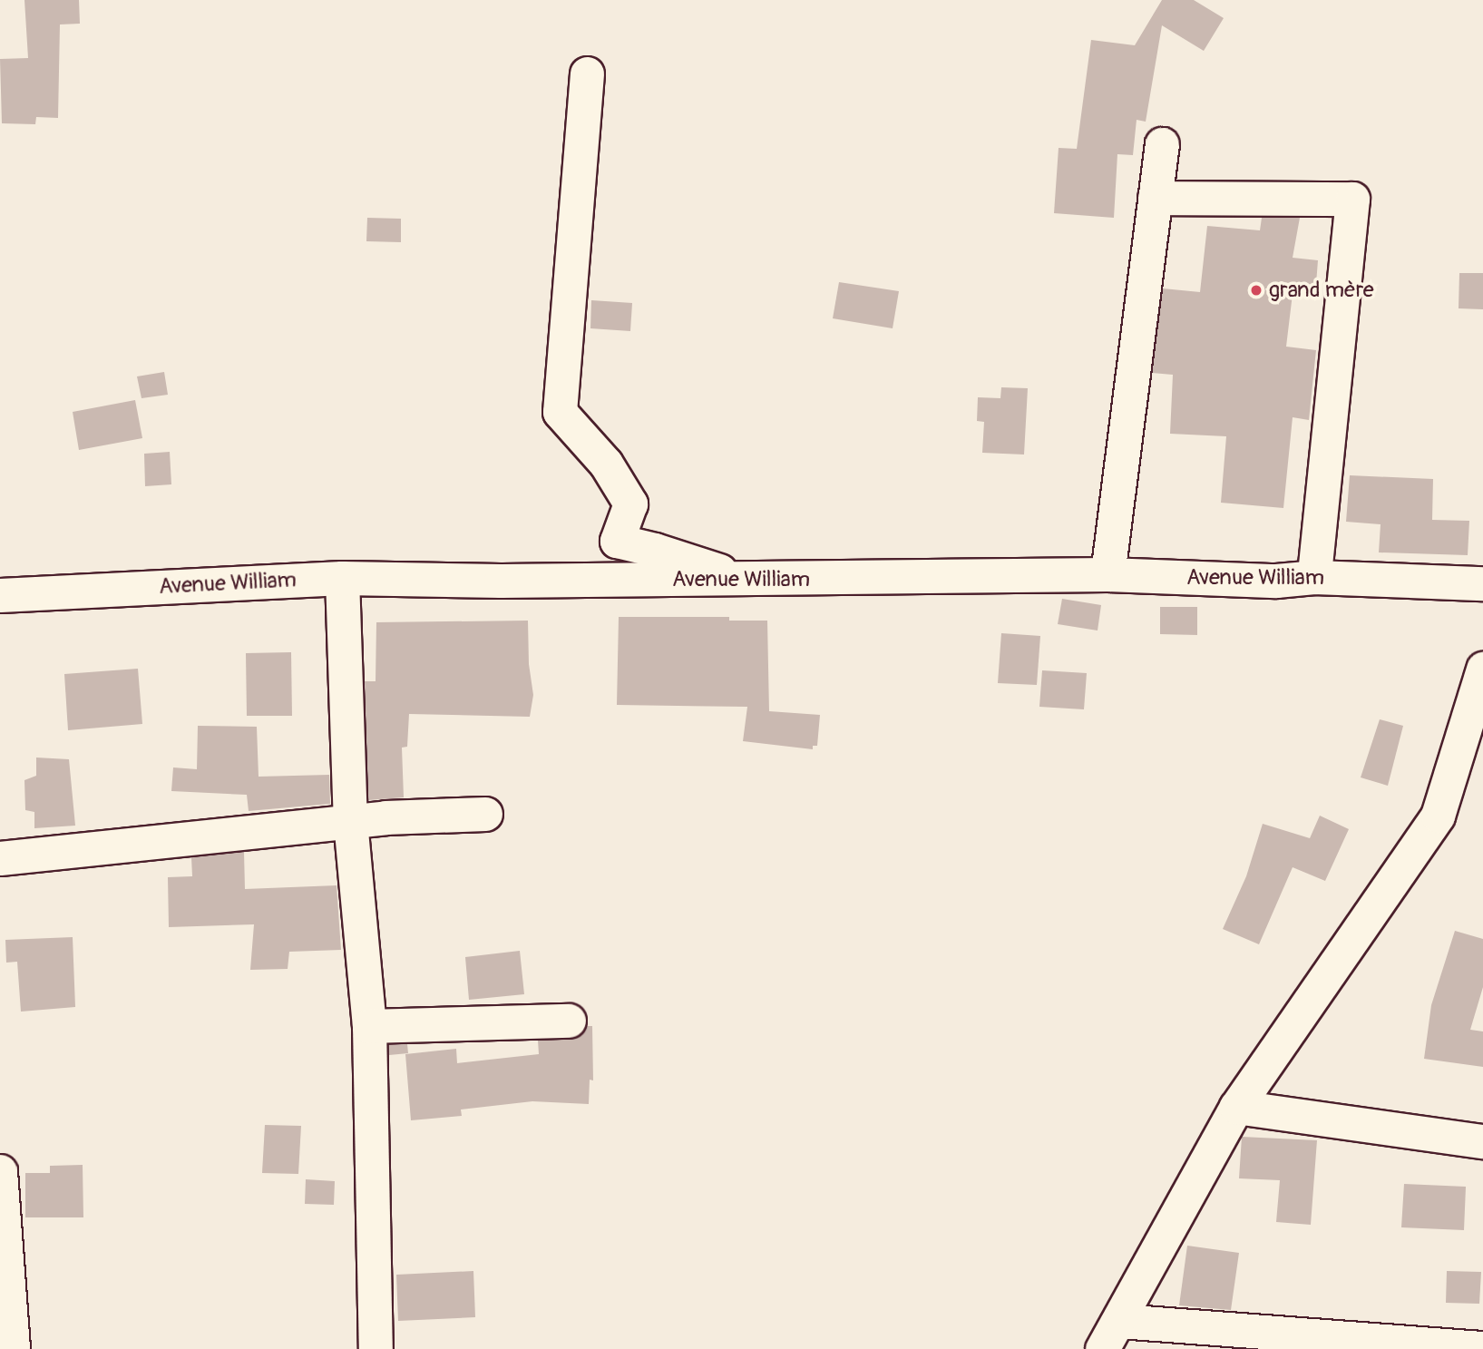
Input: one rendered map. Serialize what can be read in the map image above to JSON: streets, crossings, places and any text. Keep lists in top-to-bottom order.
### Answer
{
  "streets": {
    "street": ["Avenue William"]
  },
  "places": ["grand mère"]
}
